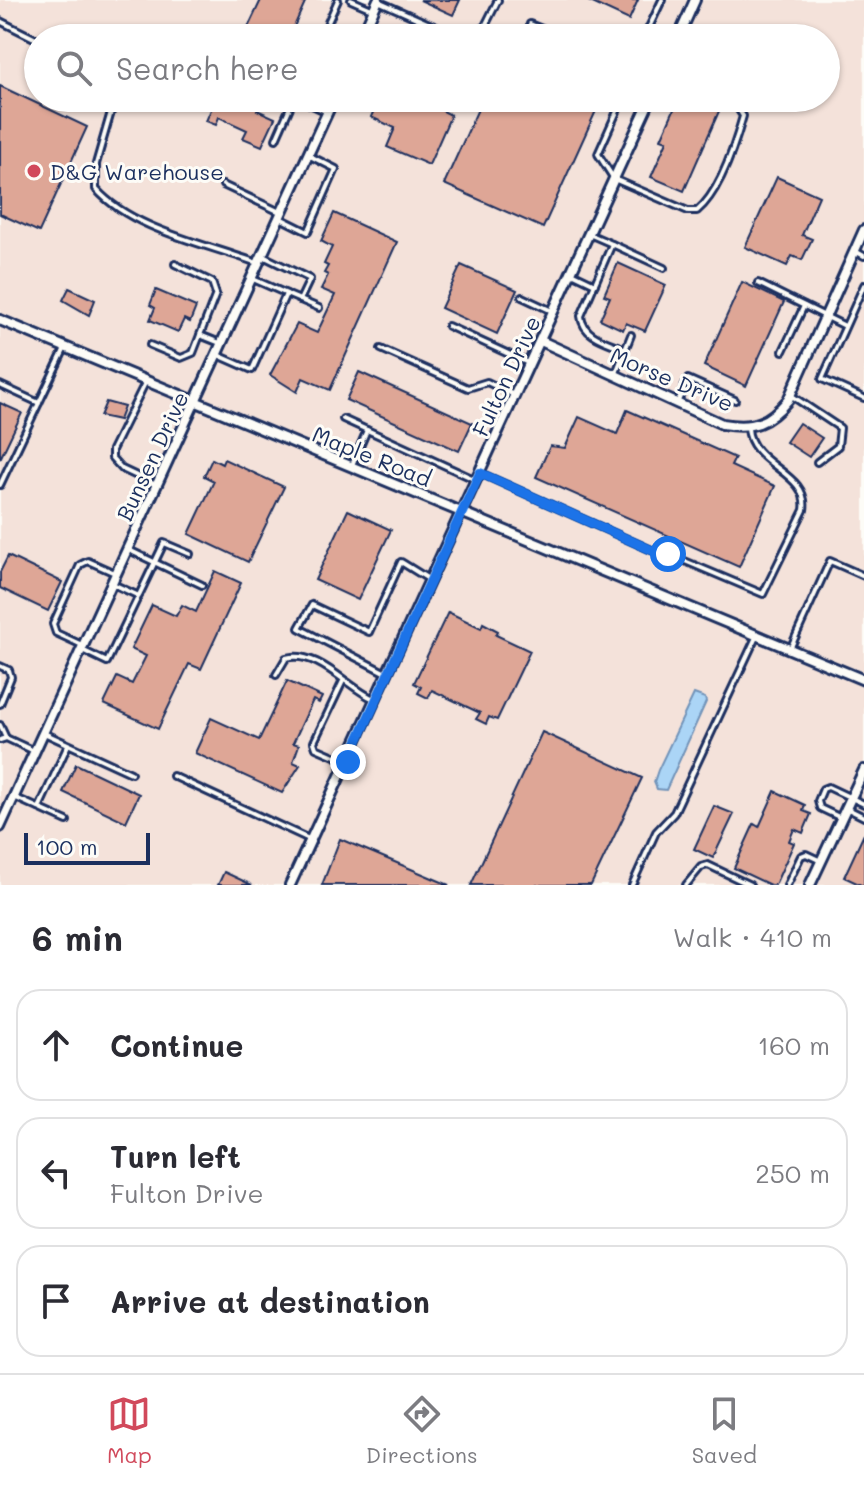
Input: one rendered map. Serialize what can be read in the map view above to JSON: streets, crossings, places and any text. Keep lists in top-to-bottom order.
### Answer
{
  "streets": {
    "street": [
      "Fulton Drive",
      "Morse Drive",
      "Bunsen Drive",
      "Maple Road"
    ]
  },
  "crossings": [
    ["Fulton Drive", "Morse Drive"],
    ["Fulton Drive", "Maple Road"],
    ["Bunsen Drive", "Maple Road"]
  ],
  "places": ["D&G Warehouse"],
  "scale_bar": "100 m",
  "page": {
    "search": "Search here",
    "scale": "100 m",
    "heading": ["6 min", "Walk · 410 m"],
    "list": [
      ["Continue", "160 m"],
      ["Turn left", "Fulton Drive", "250 m"],
      "Arrive at destination"
    ],
    "nav": ["Map", "Directions", "Saved"]
  }
}
